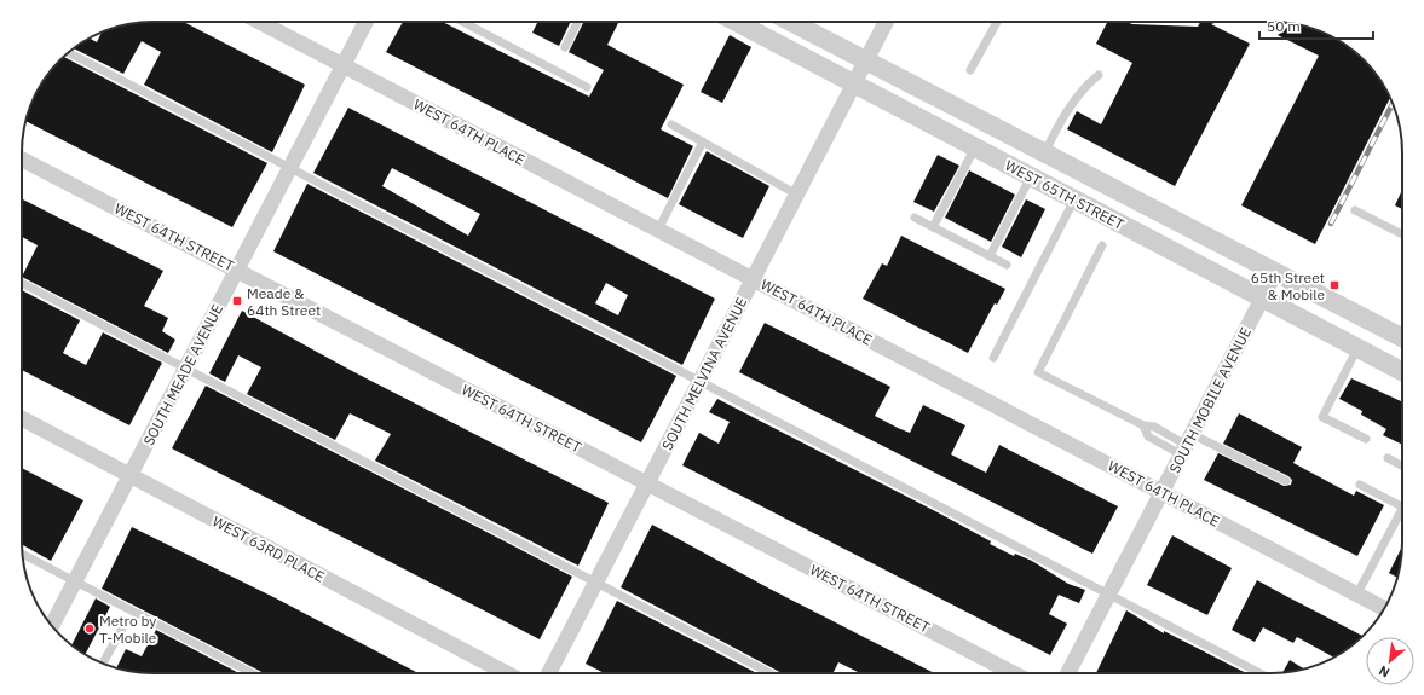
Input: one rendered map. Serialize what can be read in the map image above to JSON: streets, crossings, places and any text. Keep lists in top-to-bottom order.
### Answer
{
  "streets": {
    "street": [
      "WEST 64TH PLACE",
      "WEST 65TH STREET",
      "WEST 64TH STREET",
      "SOUTH MELVINA AVENUE",
      "SOUTH MEADE AVENUE",
      "SOUTH MOBILE AVENUE",
      "WEST 63RD PLACE"
    ]
  },
  "crossings": [
    ["WEST 64TH PLACE", "SOUTH MELVINA AVENUE"],
    ["WEST 64TH PLACE", "SOUTH MEADE AVENUE"],
    ["WEST 64TH PLACE", "SOUTH MOBILE AVENUE"],
    ["WEST 65TH STREET", "SOUTH MELVINA AVENUE"],
    ["WEST 65TH STREET", "SOUTH MOBILE AVENUE"],
    ["WEST 64TH STREET", "SOUTH MELVINA AVENUE"],
    ["WEST 64TH STREET", "SOUTH MEADE AVENUE"],
    ["SOUTH MEADE AVENUE", "WEST 63RD PLACE"]
  ],
  "places": {
    "transit": ["65th Street & Mobile", "Meade & 64th Street"],
    "other": ["Metro by T-Mobile"]
  },
  "scale_bar": "50 m",
  "north": "bottom left"
}
